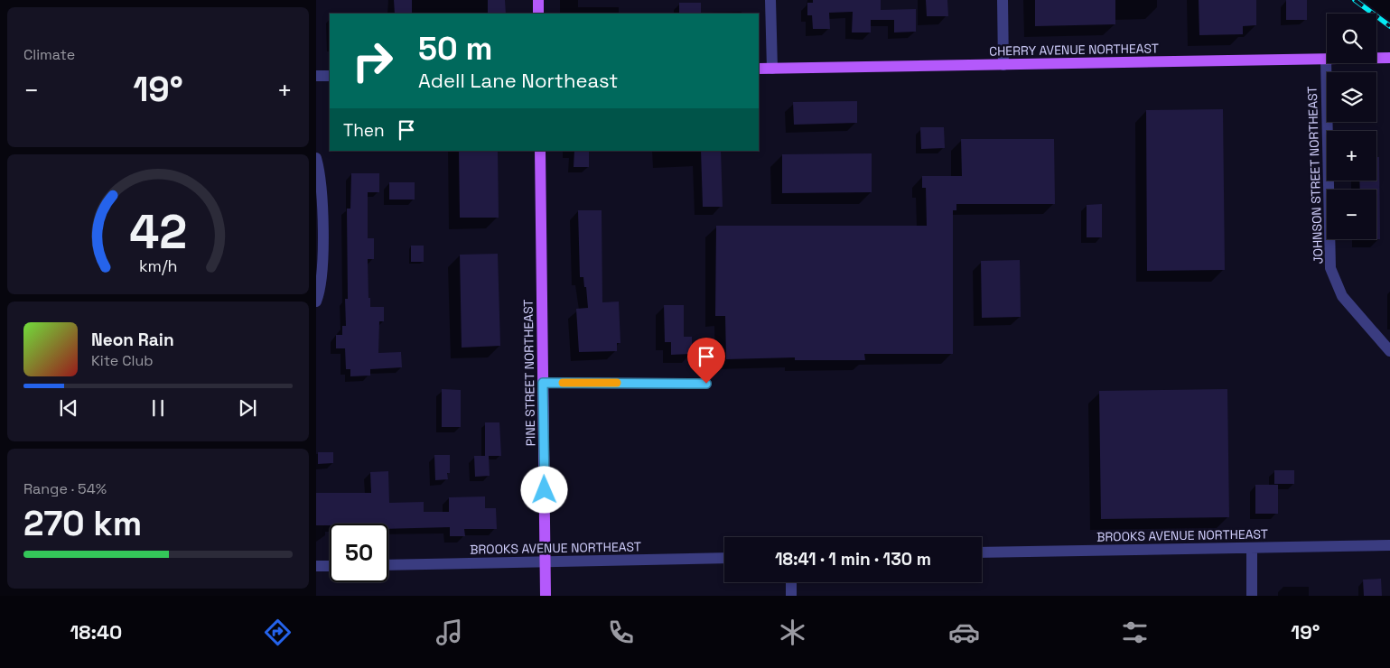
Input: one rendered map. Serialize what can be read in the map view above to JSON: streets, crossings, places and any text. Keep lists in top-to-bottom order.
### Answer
{
  "streets": {
    "main road": ["CHERRY AVENUE NORTHEAST", "PINE STREET NORTHEAST"],
    "street": ["JOHNSON STREET NORTHEAST", "BROOKS AVENUE NORTHEAST"]
  },
  "crossings": [
    ["CHERRY AVENUE NORTHEAST", "JOHNSON STREET NORTHEAST"],
    ["PINE STREET NORTHEAST", "BROOKS AVENUE NORTHEAST"]
  ],
  "page": {
    "tile": [
      "Climate",
      ["Range · 54%", "270 km"]
    ],
    "map_buttons": ["+", "−"],
    "turn": ["50 m", "Adell Lane Northeast"],
    "heat": ["−", "19°", "+"],
    "then": "Then",
    "song": ["Neon Rain", "Kite Club"],
    "limit": "50",
    "trip": "18:41 · 1 min · 130 m",
    "tabs": ["18:40", "19°"],
    "gauge": ["42", "km/h"]
  }
}
